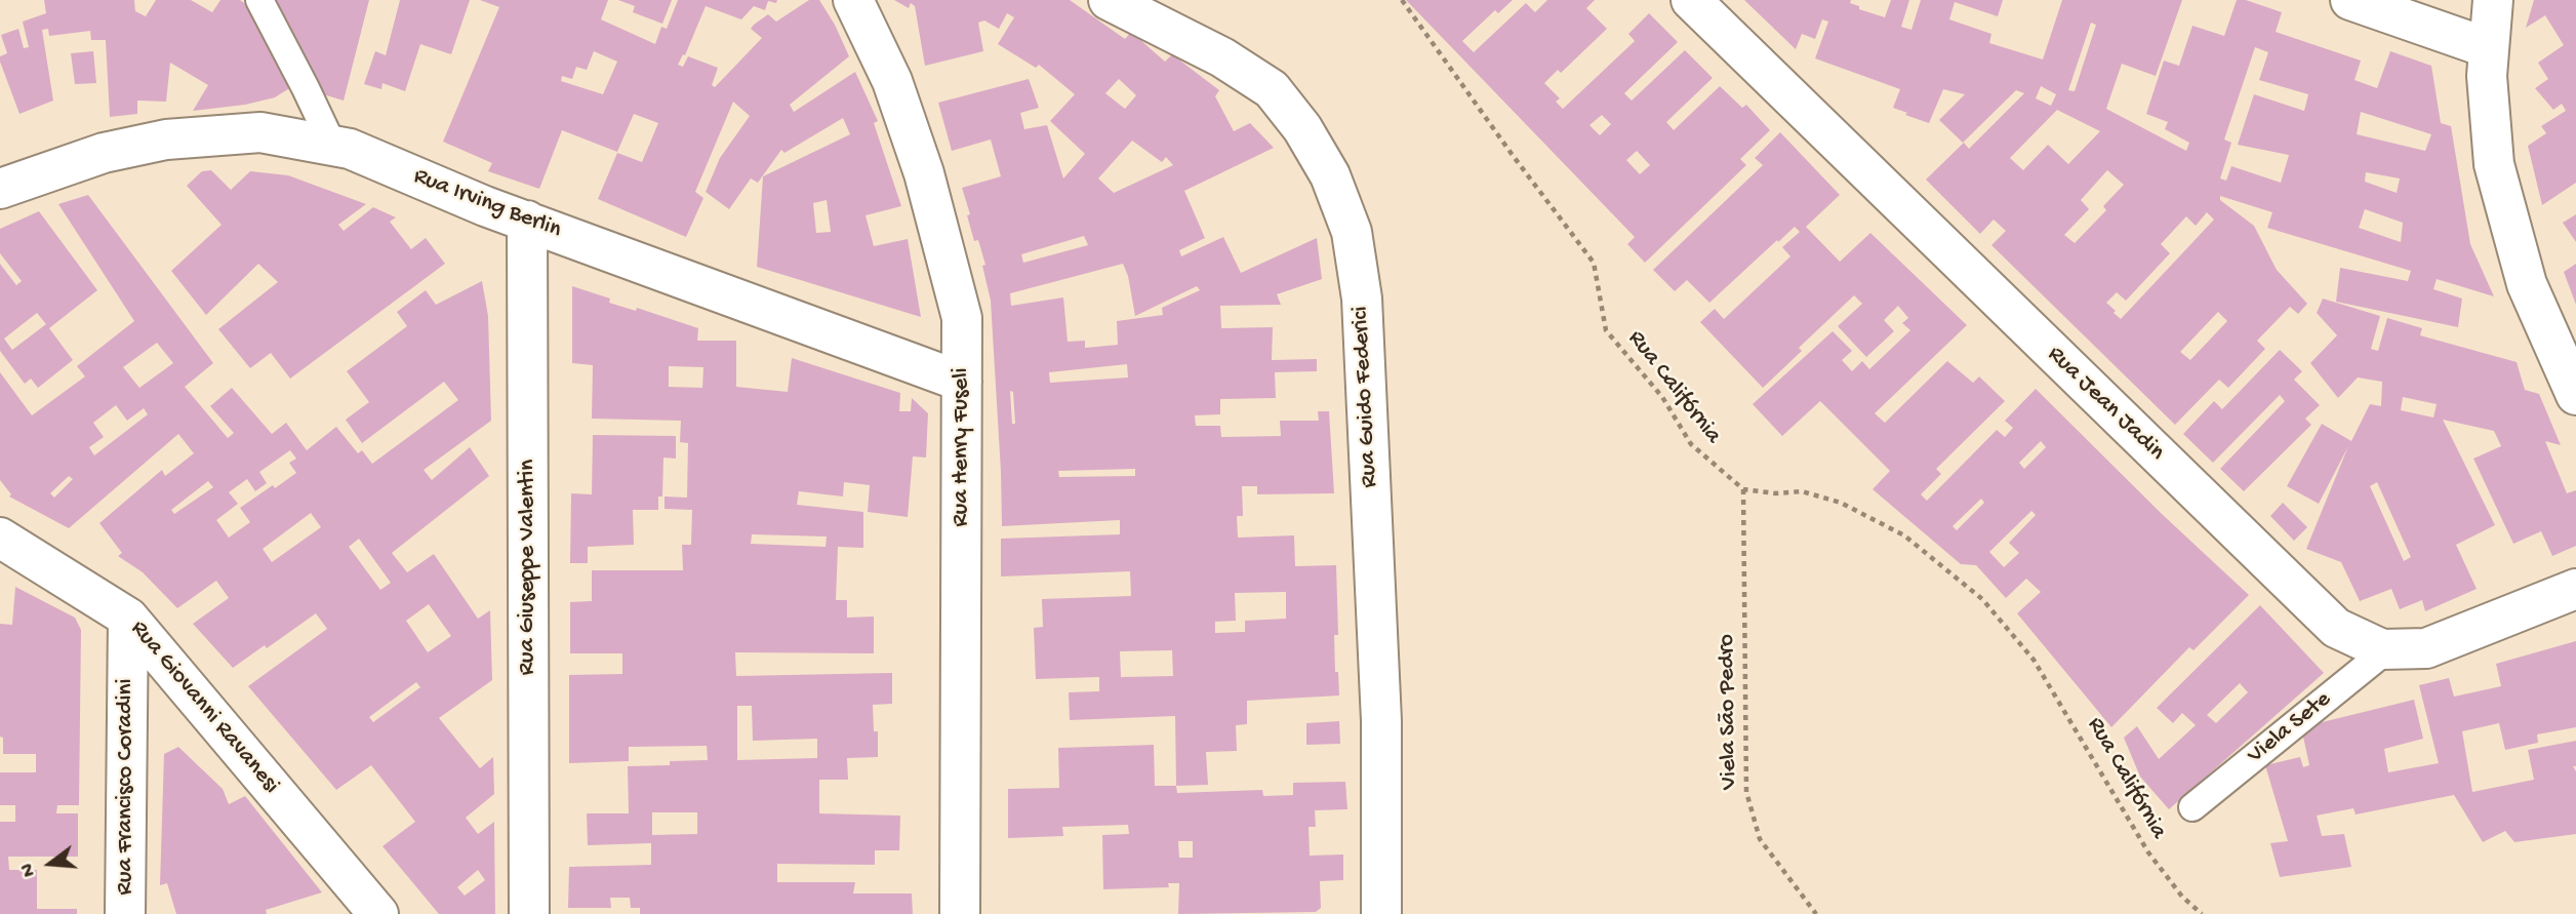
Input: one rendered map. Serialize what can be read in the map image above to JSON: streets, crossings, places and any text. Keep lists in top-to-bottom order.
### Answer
{
  "streets": {
    "street": [
      "Rua Irving Berlin",
      "Rua Guido Federici",
      "Rua Jean Jadin",
      "Rua Henry Fuseli",
      "Rua Giuseppe Valentin",
      "Rua Giovanni Ravanesi",
      "Rua Francisco Coradini"
    ],
    "lane": ["Viela Sete"],
    "path": ["Rua Califórnia", "Viela São Pedro"]
  },
  "crossings": [
    ["Rua Irving Berlin", "Rua Henry Fuseli"],
    ["Rua Irving Berlin", "Rua Giuseppe Valentin"],
    ["Rua Califórnia", "Viela São Pedro"],
    ["Rua Jean Jadin", "Viela Sete"],
    ["Rua Giovanni Ravanesi", "Rua Francisco Coradini"]
  ],
  "north": "left"
}
